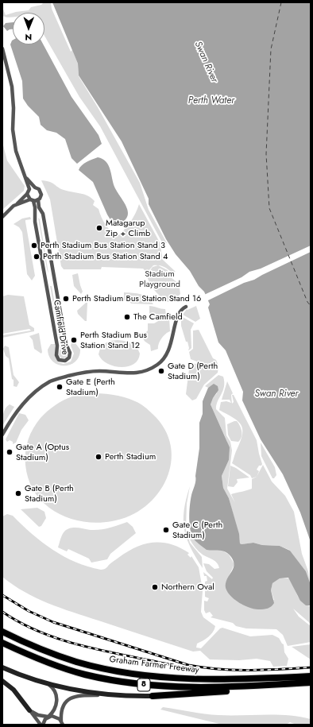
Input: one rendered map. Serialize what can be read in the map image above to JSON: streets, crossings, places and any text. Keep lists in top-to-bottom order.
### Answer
{
  "streets": {
    "highway": ["Graham Farmer Freeway", "8"],
    "street": ["Camfield Drive"]
  },
  "water": ["Swan River", "Perth Water"],
  "parks": ["Stadium Playground"],
  "places": [
    "Matagarup Zip + Climb",
    "Perth Stadium Bus Station Stand 3",
    "Perth Stadium Bus Station Stand 4",
    "Perth Stadium Bus Station Stand 16",
    "The Camfield",
    "Perth Stadium Bus Station Stand 12",
    "Gate D (Perth Stadium)",
    "Gate E (Perth Stadium)",
    "Gate A (Optus Stadium)",
    "Perth Stadium",
    "Gate B (Perth Stadium)",
    "Gate C (Perth Stadium)",
    "Northern Oval"
  ],
  "north": "bottom"
}
